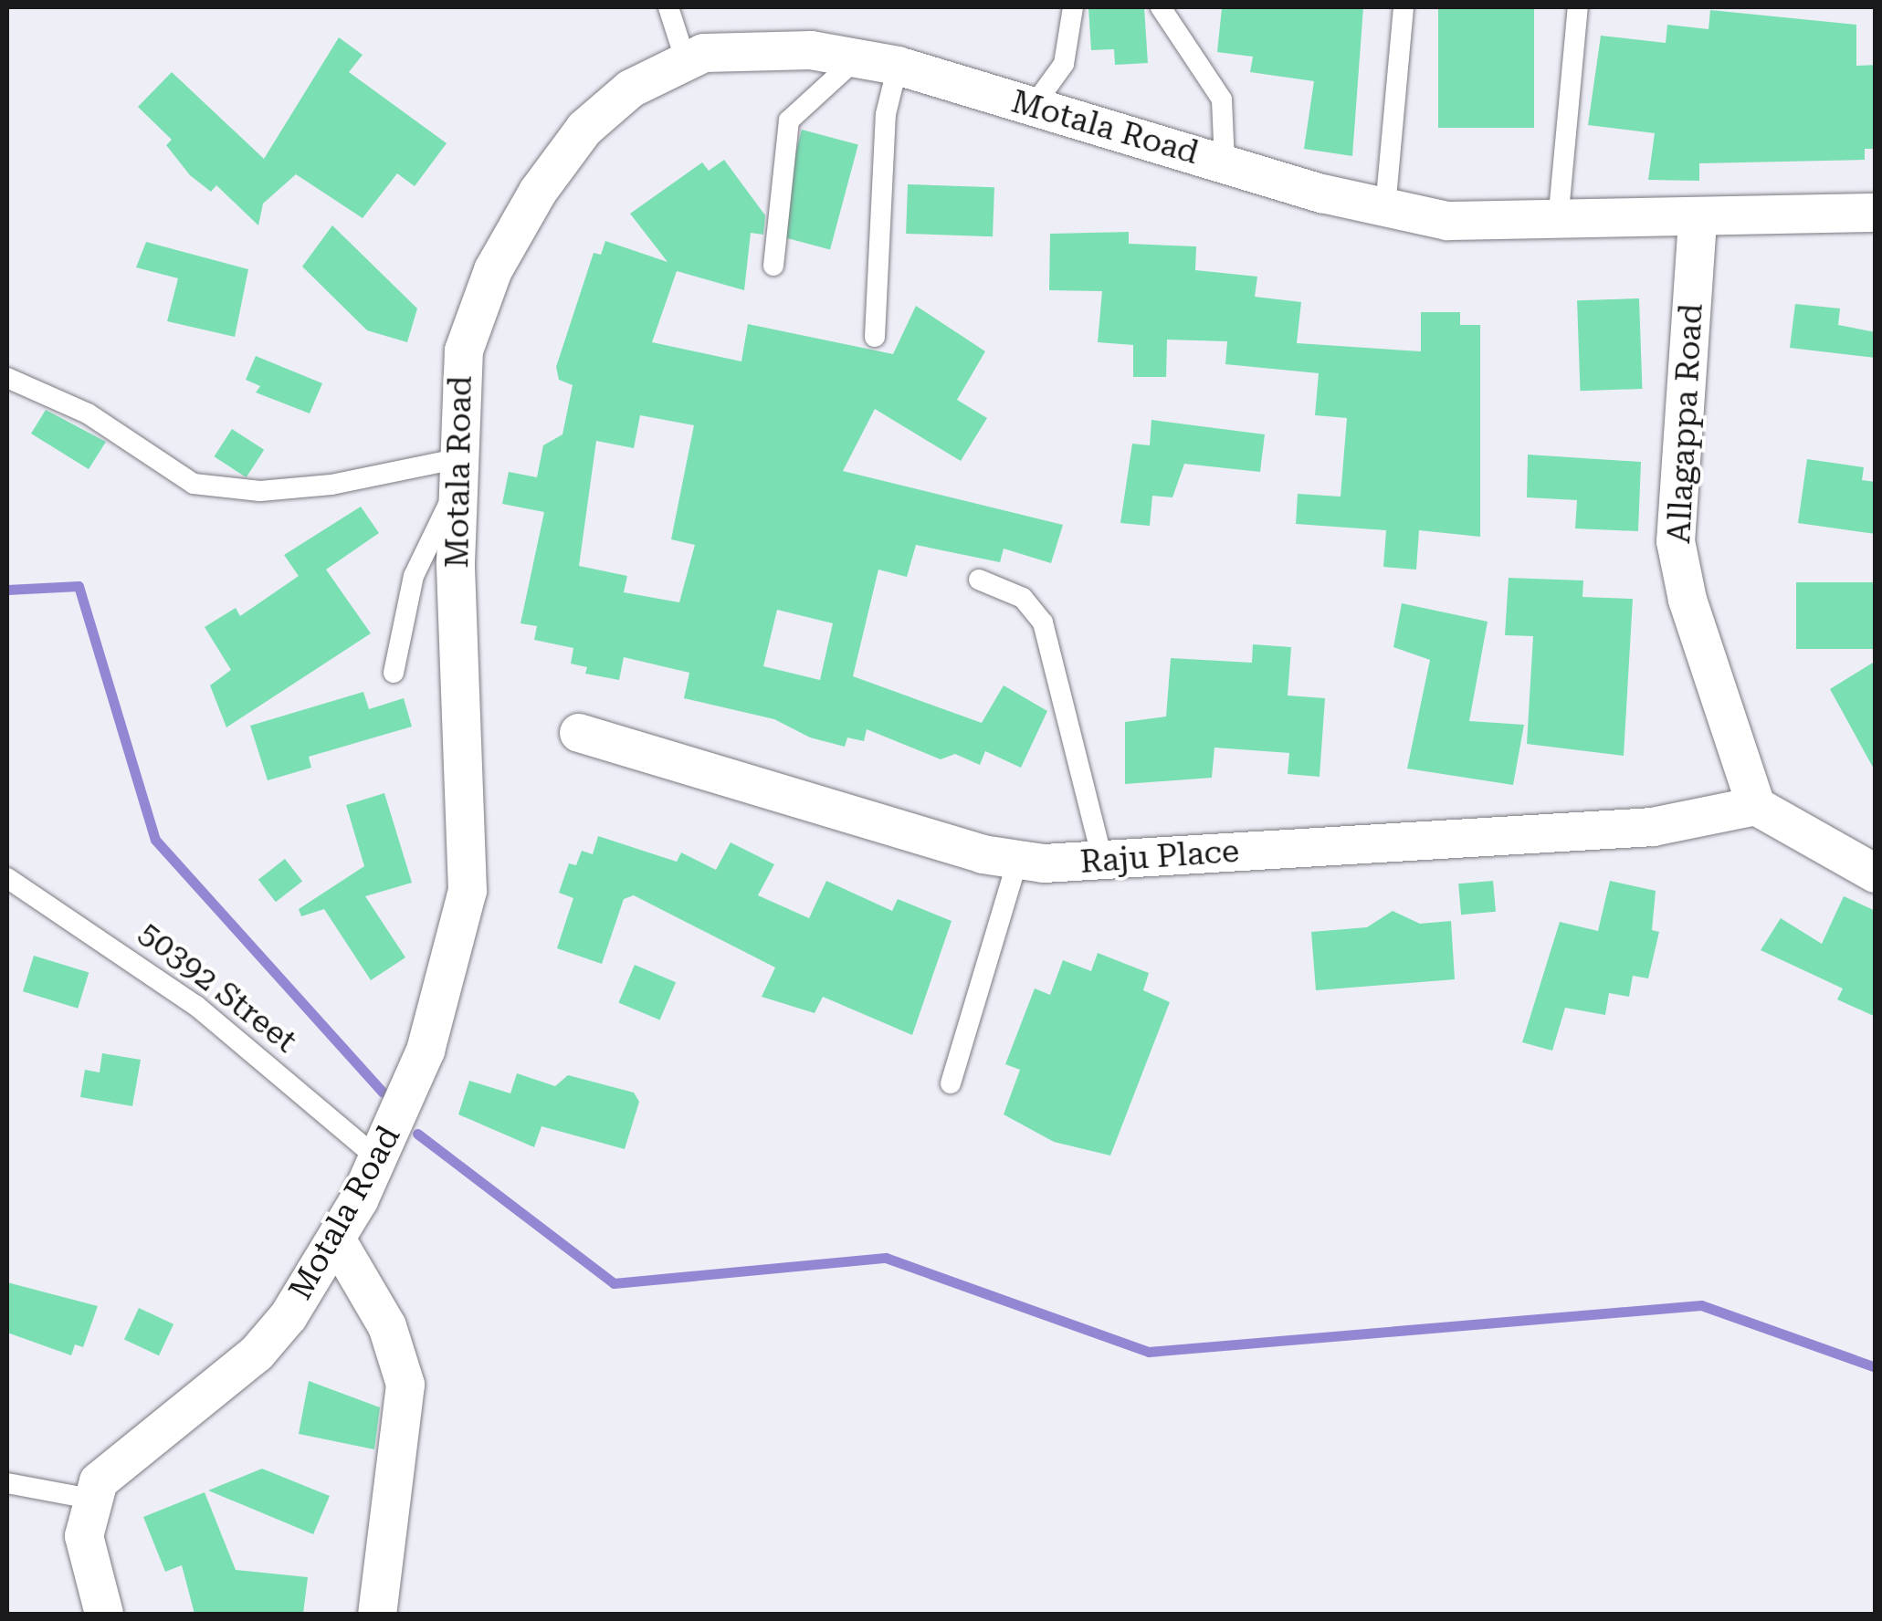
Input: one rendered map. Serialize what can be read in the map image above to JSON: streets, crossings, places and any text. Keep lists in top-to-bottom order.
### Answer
{
  "streets": {
    "street": ["Motala Road", "Allagappa Road", "Raju Place"],
    "lane": ["50392 Street"]
  },
  "crossings": [
    ["Motala Road", "Allagappa Road"],
    ["Motala Road", "50392 Street"],
    ["Allagappa Road", "Raju Place"]
  ]
}
